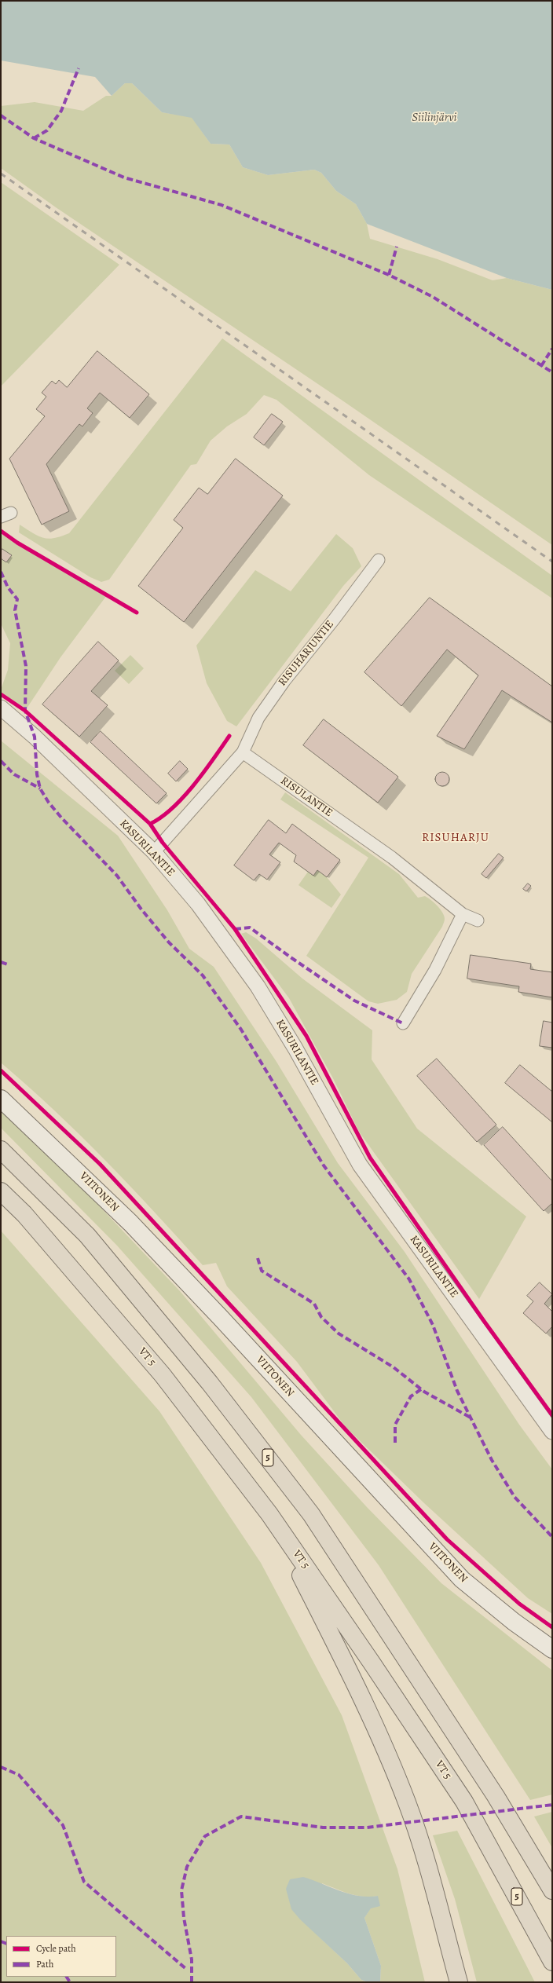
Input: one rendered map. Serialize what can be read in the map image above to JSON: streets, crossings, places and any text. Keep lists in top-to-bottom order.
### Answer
{
  "streets": {
    "highway": ["VT 5", "5"],
    "main road": ["VIITONEN"],
    "street": ["RISUHARJUNTIE", "RISULANTIE", "KASURILANTIE"]
  },
  "crossings": [
    ["RISUHARJUNTIE", "RISULANTIE"]
  ],
  "districts": ["RISUHARJU"],
  "water": ["Siilinjärvi"],
  "legend": ["Cycle path", "Path"]
}
